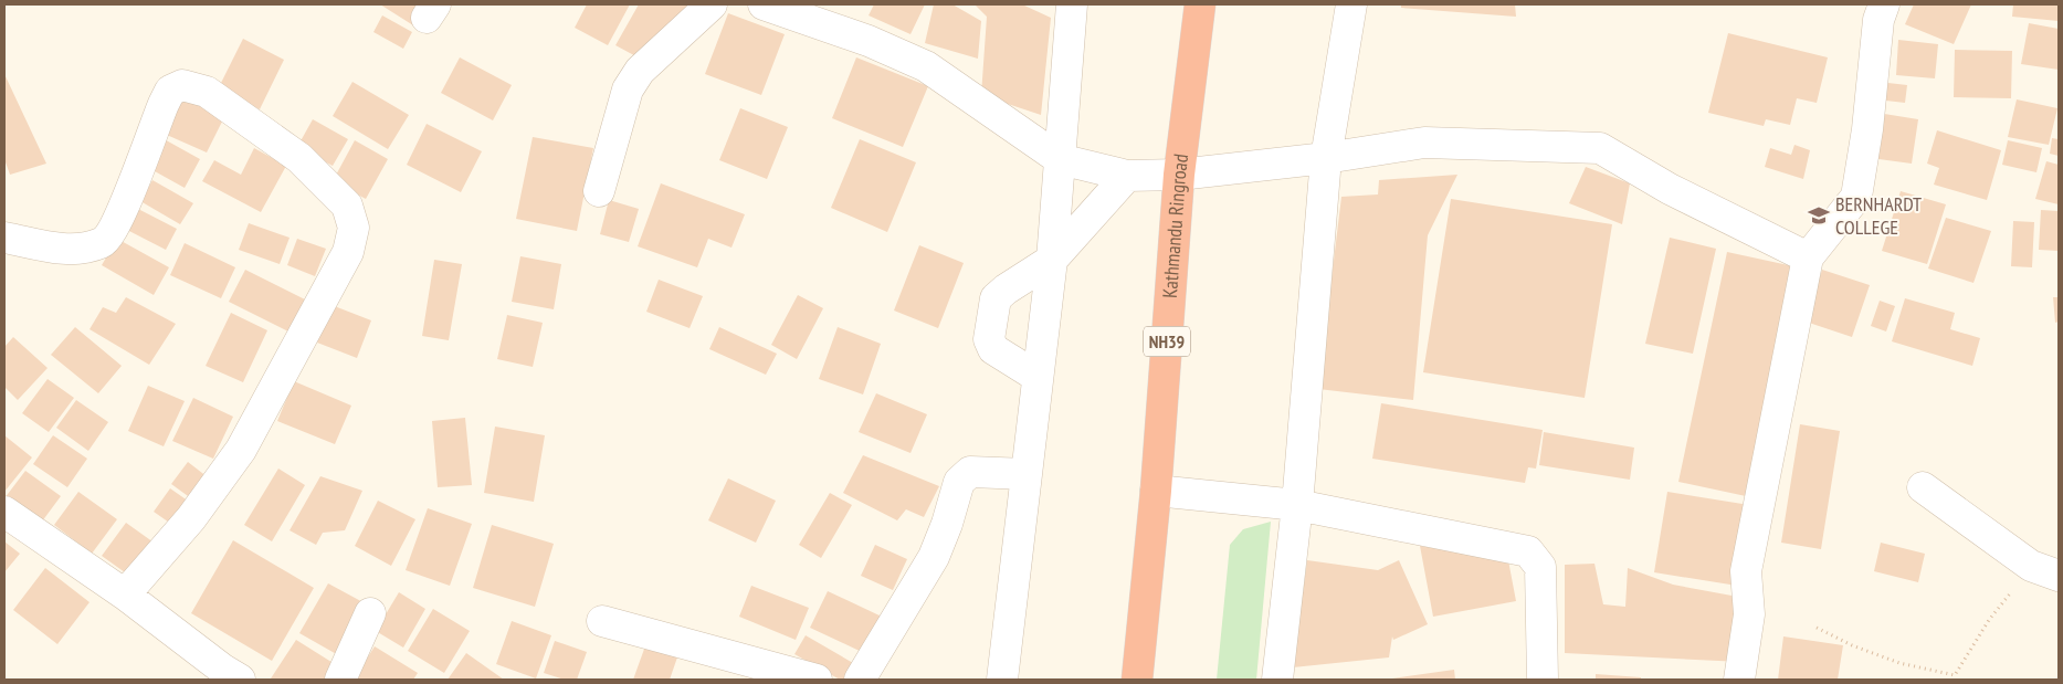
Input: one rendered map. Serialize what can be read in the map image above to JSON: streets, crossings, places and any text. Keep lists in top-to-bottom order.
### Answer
{
  "streets": {
    "highway": ["Kathmandu Ringroad", "NH39"]
  },
  "places": {
    "school or university": ["BERNHARDT COLLEGE"]
  }
}
